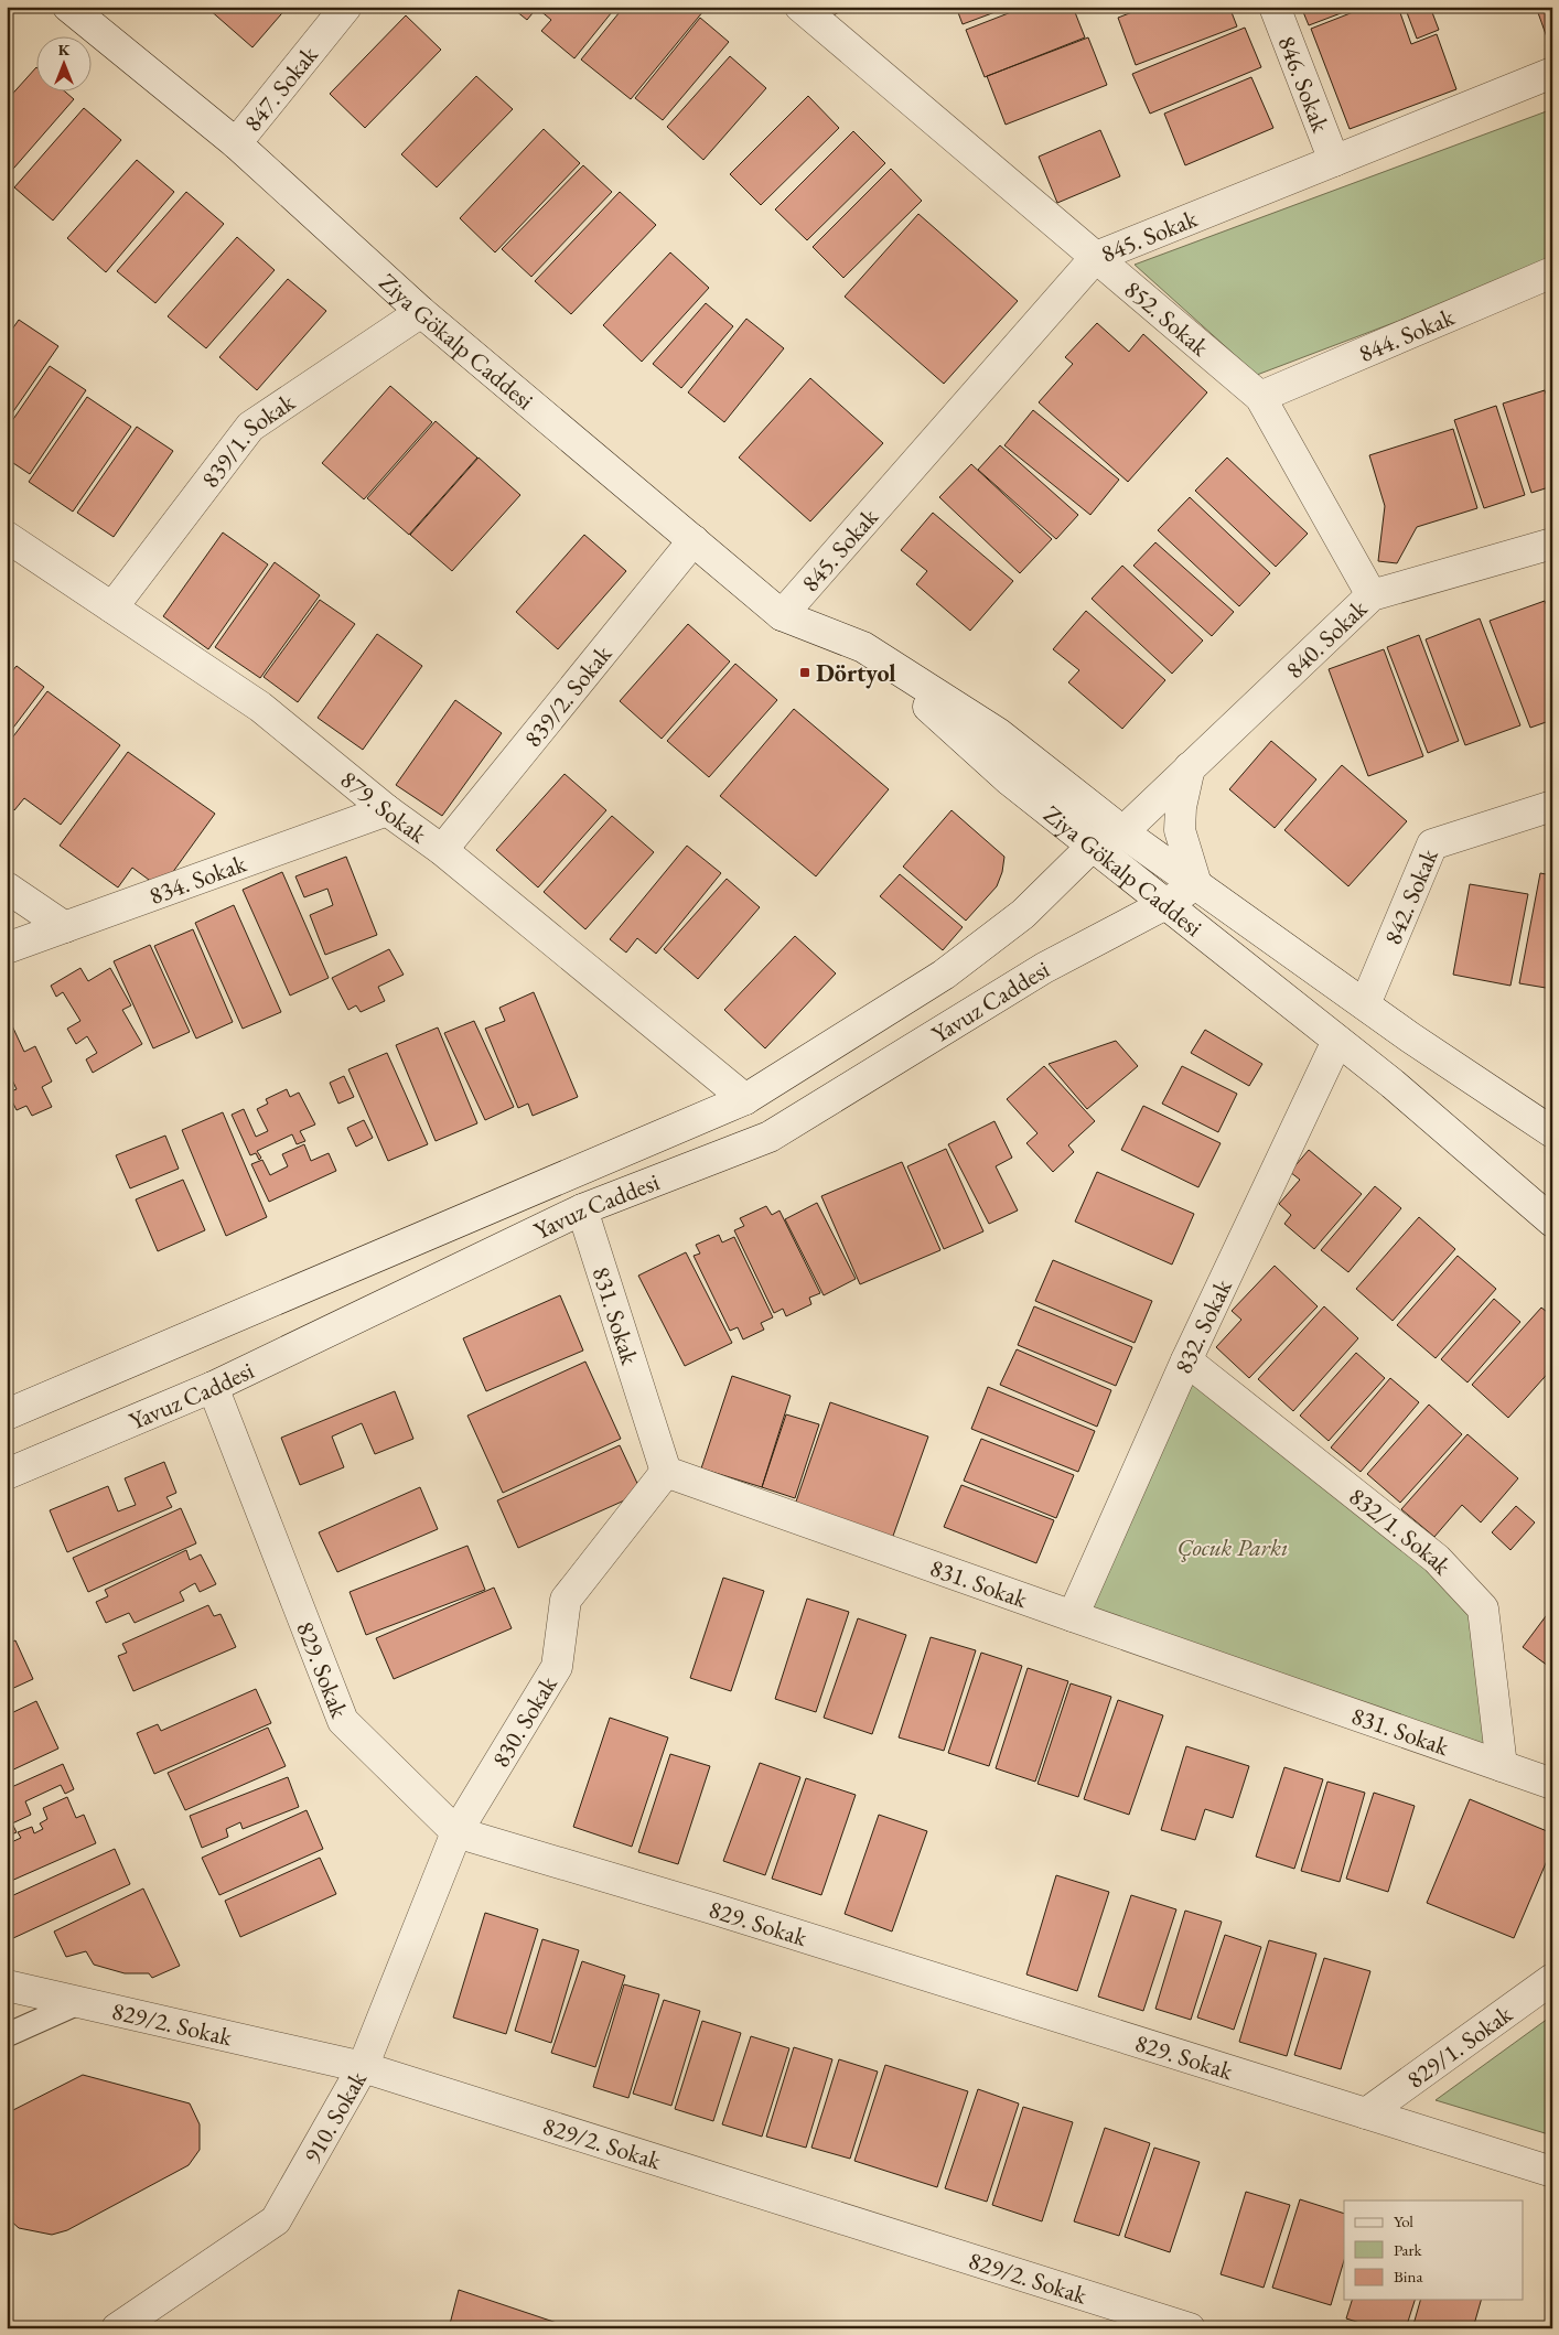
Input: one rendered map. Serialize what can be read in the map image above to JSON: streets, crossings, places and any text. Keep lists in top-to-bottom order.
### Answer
{
  "streets": {
    "street": [
      "846. Sokak",
      "847. Sokak",
      "845. Sokak",
      "852. Sokak",
      "844. Sokak",
      "Ziya Gökalp Caddesi",
      "839/1. Sokak",
      "840. Sokak",
      "839/2. Sokak",
      "879. Sokak",
      "834. Sokak",
      "842. Sokak",
      "Yavuz Caddesi",
      "831. Sokak",
      "832. Sokak",
      "832/1. Sokak",
      "829. Sokak",
      "830. Sokak",
      "829/2. Sokak",
      "829/1. Sokak",
      "910. Sokak"
    ]
  },
  "crossings": [
    ["846. Sokak", "845. Sokak"],
    ["847. Sokak", "Ziya Gökalp Caddesi"],
    ["845. Sokak", "852. Sokak"],
    ["845. Sokak", "Ziya Gökalp Caddesi"],
    ["852. Sokak", "844. Sokak"],
    ["852. Sokak", "840. Sokak"],
    ["Ziya Gökalp Caddesi", "839/1. Sokak"],
    ["Ziya Gökalp Caddesi", "840. Sokak"],
    ["Ziya Gökalp Caddesi", "839/2. Sokak"],
    ["Ziya Gökalp Caddesi", "842. Sokak"],
    ["Ziya Gökalp Caddesi", "Yavuz Caddesi"],
    ["Ziya Gökalp Caddesi", "832. Sokak"],
    ["839/1. Sokak", "879. Sokak"],
    ["840. Sokak", "Yavuz Caddesi"],
    ["839/2. Sokak", "879. Sokak"],
    ["879. Sokak", "834. Sokak"],
    ["879. Sokak", "Yavuz Caddesi"],
    ["Yavuz Caddesi", "831. Sokak"],
    ["Yavuz Caddesi", "829. Sokak"],
    ["831. Sokak", "832. Sokak"],
    ["831. Sokak", "832/1. Sokak"],
    ["831. Sokak", "830. Sokak"],
    ["832. Sokak", "832/1. Sokak"],
    ["829. Sokak", "830. Sokak"],
    ["829. Sokak", "829/1. Sokak"],
    ["829. Sokak", "910. Sokak"],
    ["830. Sokak", "910. Sokak"],
    ["829/2. Sokak", "910. Sokak"]
  ],
  "parks": ["Çocuk Parkı"],
  "places": {
    "transit": ["Dörtyol"]
  },
  "legend": ["Yol", "Park", "Bina"],
  "north": "top"
}
